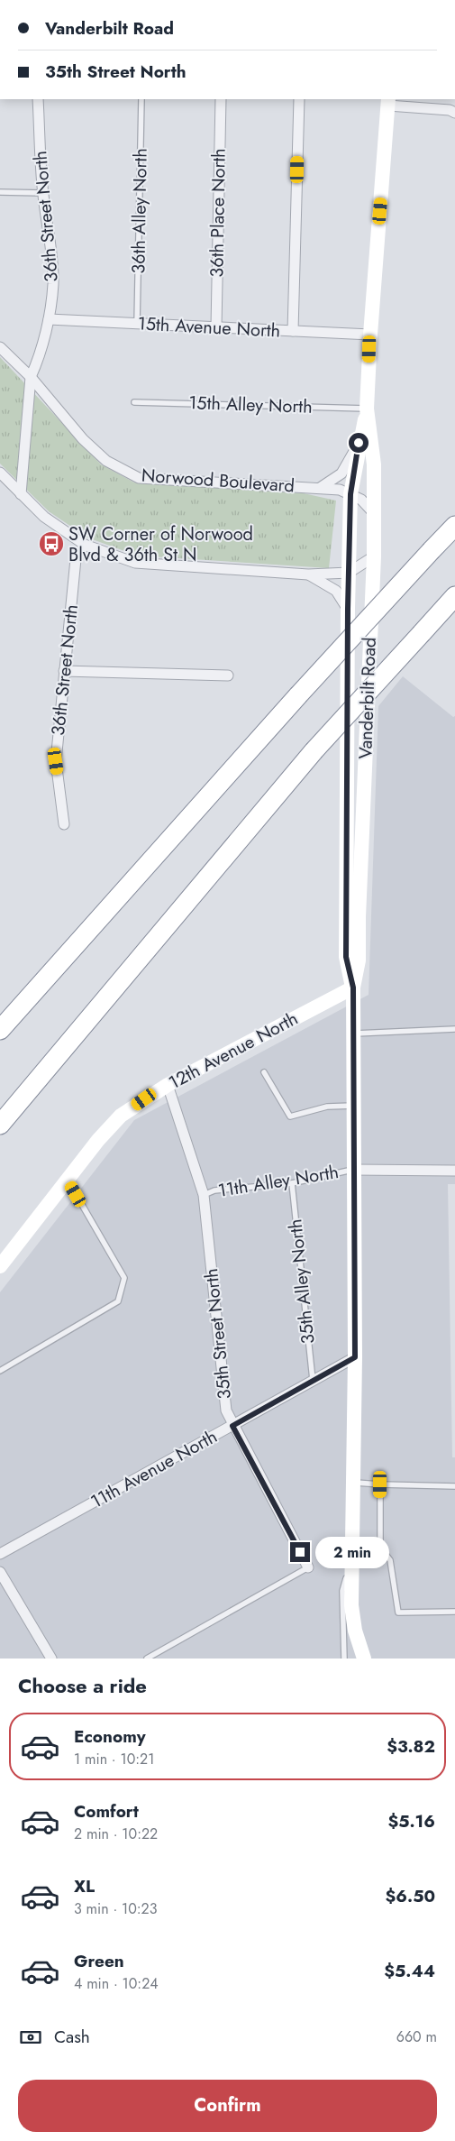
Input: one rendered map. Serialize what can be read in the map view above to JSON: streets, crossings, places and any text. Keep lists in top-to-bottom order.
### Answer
{
  "streets": {
    "street": [
      "36th Place North",
      "36th Street North",
      "15th Avenue North",
      "Norwood Boulevard",
      "Vanderbilt Road",
      "12th Avenue North",
      "35th Street North",
      "11th Avenue North"
    ],
    "lane": [
      "36th Alley North",
      "15th Alley North",
      "11th Alley North",
      "35th Alley North"
    ]
  },
  "crossings": [
    ["36th Alley North", "15th Avenue North"],
    ["36th Place North", "15th Avenue North"],
    ["36th Street North", "15th Avenue North"],
    ["36th Street North", "Norwood Boulevard"],
    ["15th Avenue North", "Vanderbilt Road"],
    ["15th Alley North", "Vanderbilt Road"],
    ["Norwood Boulevard", "Vanderbilt Road"],
    ["Vanderbilt Road", "12th Avenue North"],
    ["Vanderbilt Road", "11th Alley North"],
    ["Vanderbilt Road", "11th Avenue North"],
    ["12th Avenue North", "35th Street North"],
    ["11th Alley North", "35th Alley North"],
    ["11th Alley North", "35th Street North"],
    ["35th Alley North", "11th Avenue North"],
    ["35th Street North", "11th Avenue North"]
  ],
  "places": {
    "bus stop": ["SW Corner of Norwood Blvd & 36th St N"]
  },
  "page": {
    "banner": ["Vanderbilt Road", "35th Street North"],
    "bubble": "2 min",
    "heading": "Choose a ride",
    "list": [
      {
        "name": "Economy",
        "note": "1 min · 10:21",
        "value": "$3.82"
      },
      {
        "name": "Comfort",
        "note": "2 min · 10:22",
        "value": "$5.16"
      },
      {
        "name": "XL",
        "note": "3 min · 10:23",
        "value": "$6.50"
      },
      {
        "name": "Green",
        "note": "4 min · 10:24",
        "value": "$5.44"
      }
    ],
    "pay": ["Cash", "660 m"],
    "buttons": "Confirm"
  }
}
